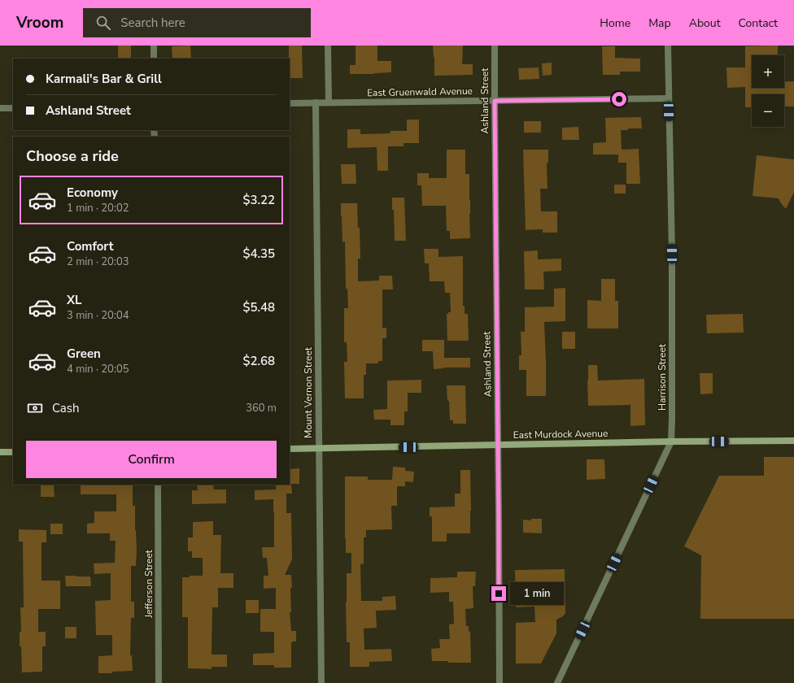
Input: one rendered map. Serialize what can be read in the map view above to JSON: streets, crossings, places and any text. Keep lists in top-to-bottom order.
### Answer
{
  "streets": {
    "main road": ["East Murdock Avenue"],
    "street": [
      "East Gruenwald Avenue",
      "Ashland Street",
      "Harrison Street",
      "Mount Vernon Street",
      "Jefferson Street"
    ]
  },
  "crossings": [
    ["East Gruenwald Avenue", "Ashland Street"],
    ["East Gruenwald Avenue", "Harrison Street"],
    ["East Gruenwald Avenue", "Mount Vernon Street"],
    ["Ashland Street", "East Murdock Avenue"],
    ["Harrison Street", "East Murdock Avenue"],
    ["Mount Vernon Street", "East Murdock Avenue"]
  ],
  "page": {
    "header": "Vroom",
    "search": "Search here",
    "nav": [
      "Home",
      "Map",
      "About",
      "Contact"
    ],
    "map_buttons": ["+", "−"],
    "banner": ["Karmali's Bar & Grill", "Ashland Street"],
    "heading": "Choose a ride",
    "list": [
      {
        "name": "Economy",
        "note": "1 min · 20:02",
        "value": "$3.22"
      },
      {
        "name": "Comfort",
        "note": "2 min · 20:03",
        "value": "$4.35"
      },
      {
        "name": "XL",
        "note": "3 min · 20:04",
        "value": "$5.48"
      },
      {
        "name": "Green",
        "note": "4 min · 20:05",
        "value": "$2.68"
      }
    ],
    "pay": ["Cash", "360 m"],
    "buttons": "Confirm",
    "bubble": "1 min"
  }
}
